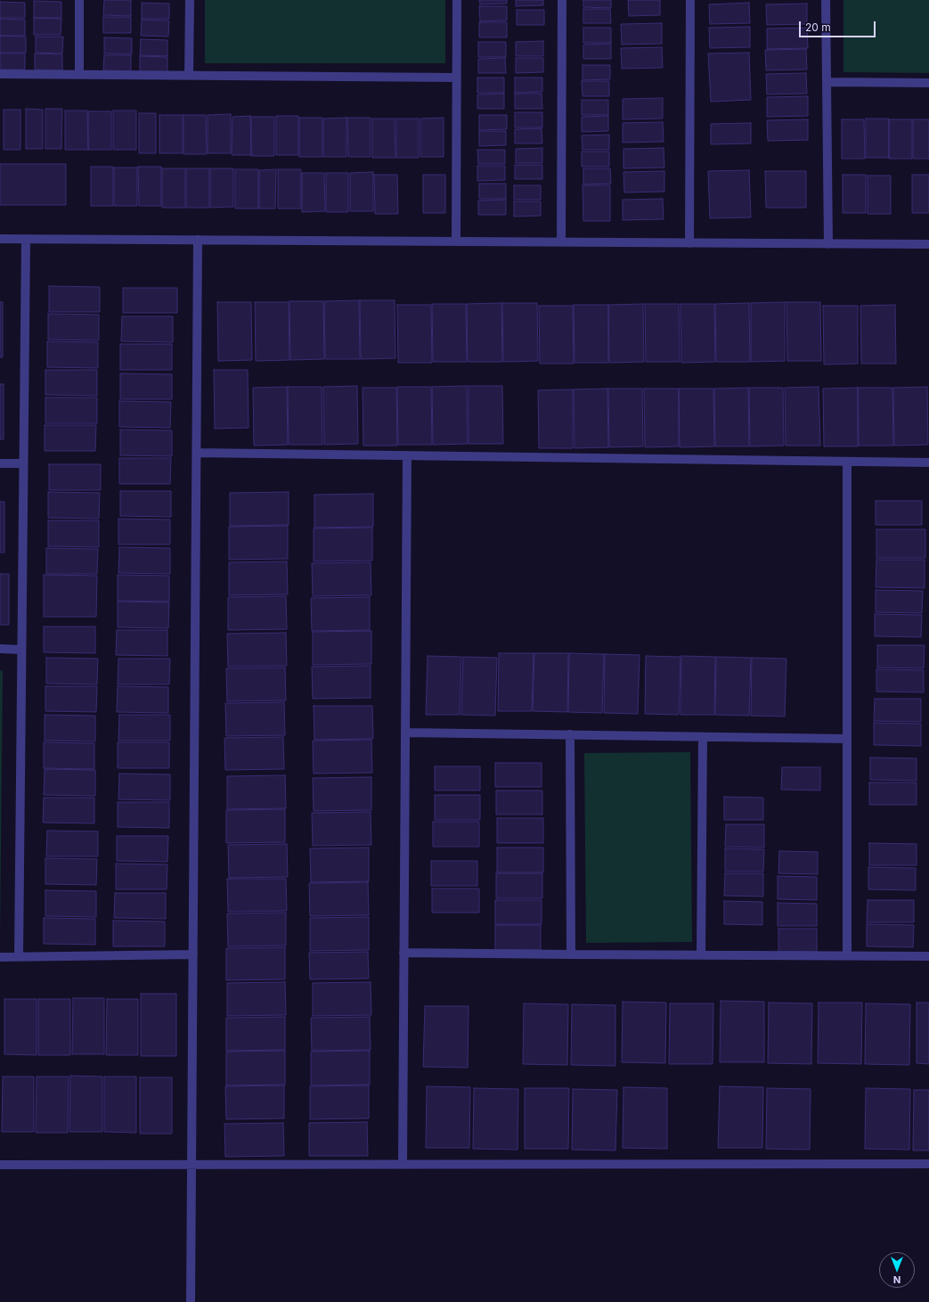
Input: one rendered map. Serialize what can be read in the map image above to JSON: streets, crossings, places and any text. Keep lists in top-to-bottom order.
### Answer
{
  "scale_bar": "20 m",
  "north": "bottom"
}
